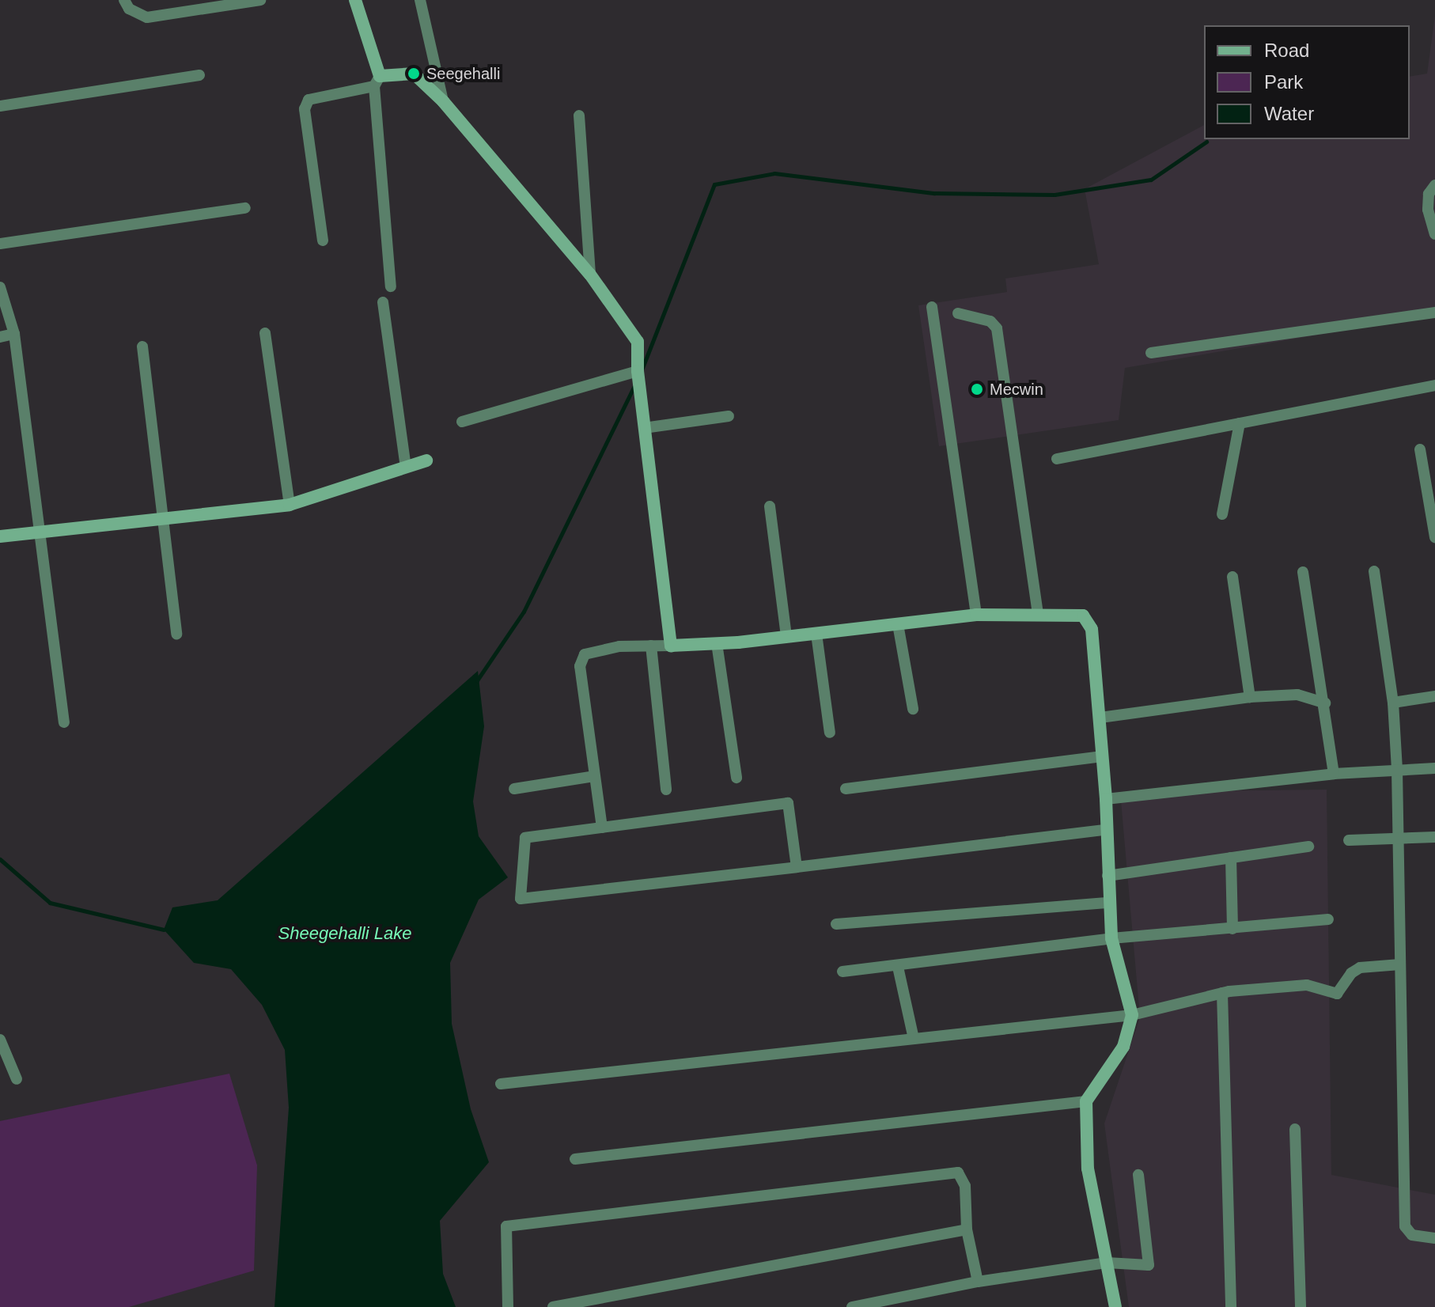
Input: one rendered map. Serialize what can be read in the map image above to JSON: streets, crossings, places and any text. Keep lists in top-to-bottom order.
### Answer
{
  "water": ["Sheegehalli Lake"],
  "places": ["Seegehalli", "Mecwin"],
  "legend": ["Road", "Park", "Water"]
}
